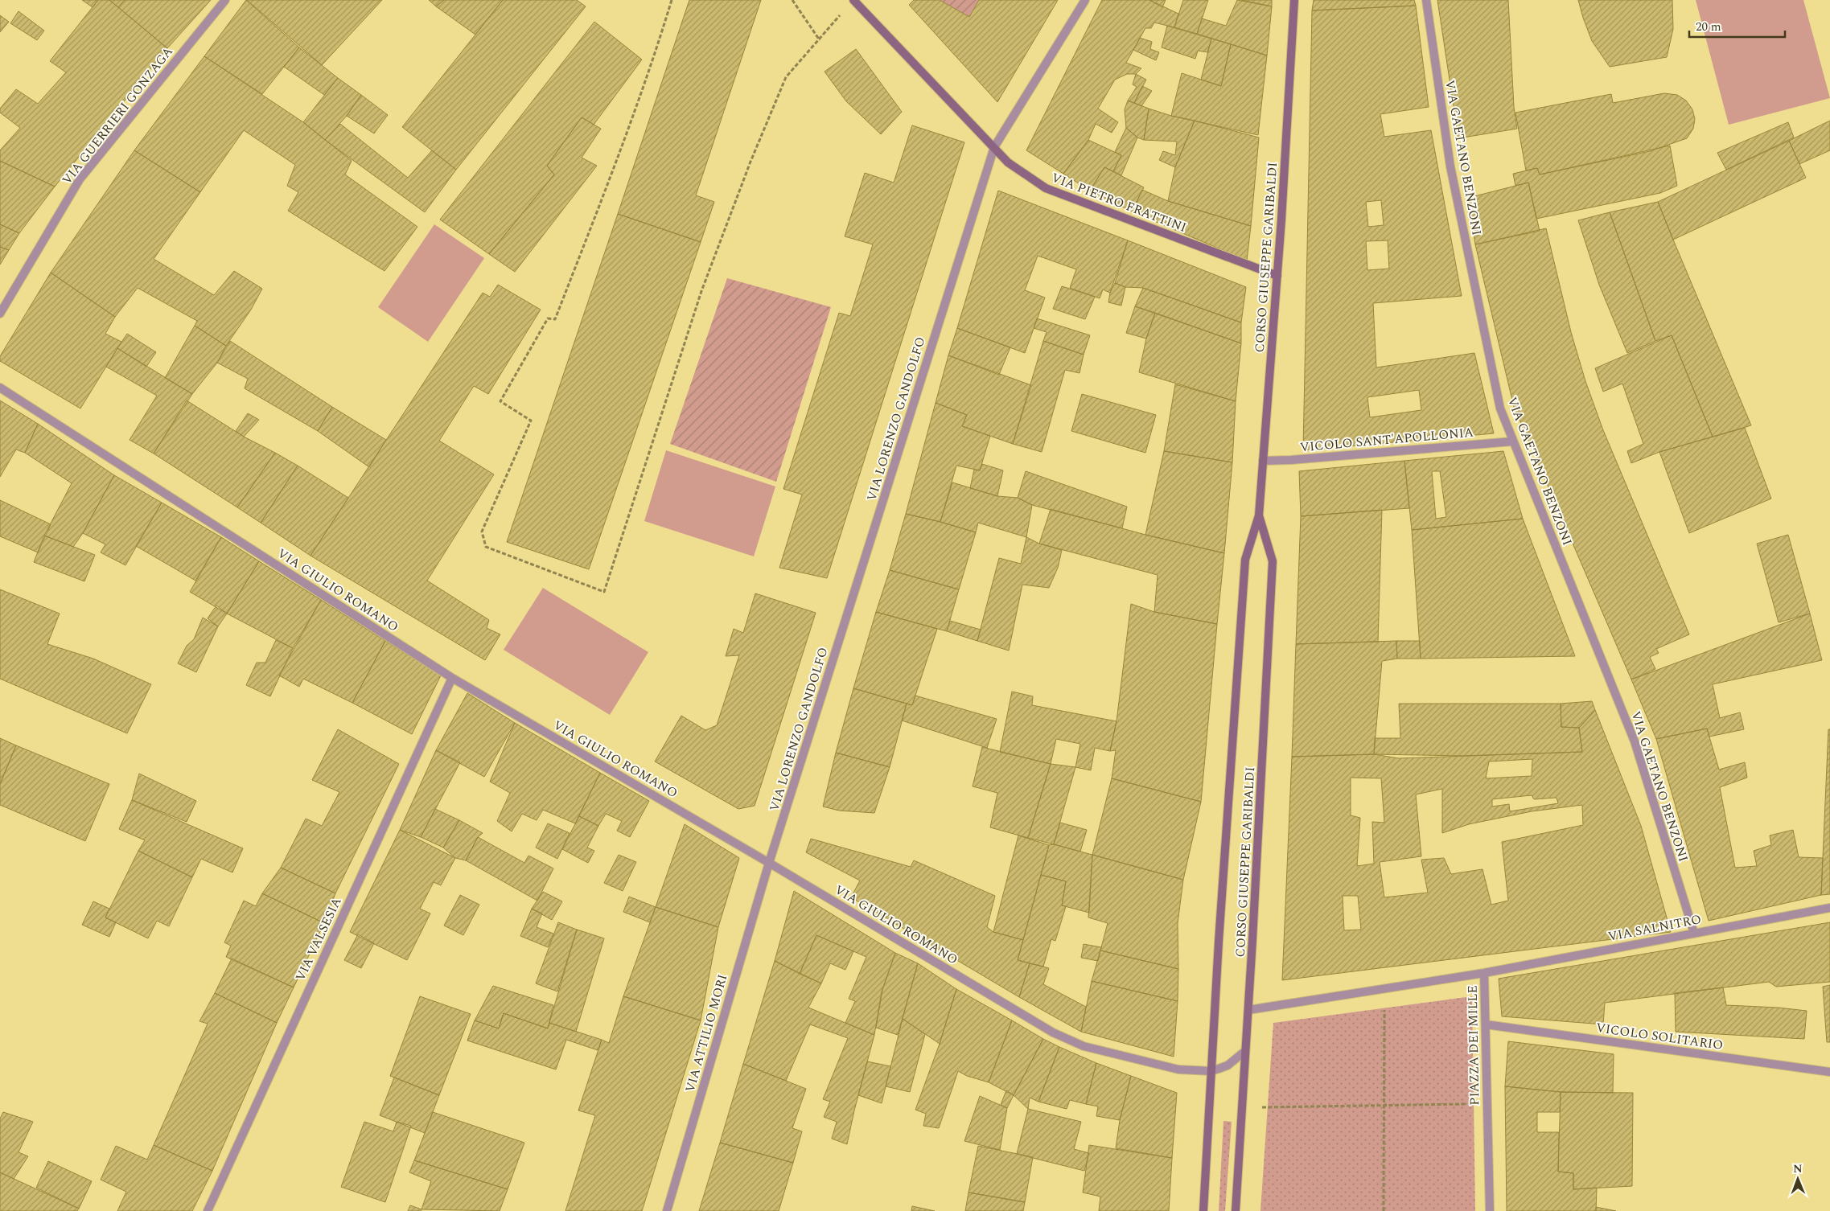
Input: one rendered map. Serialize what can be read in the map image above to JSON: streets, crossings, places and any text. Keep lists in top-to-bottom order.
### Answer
{
  "streets": {
    "main road": ["VIA PIETRO FRATTINI", "CORSO GIUSEPPE GARIBALDI"],
    "street": [
      "VIA GUERRIERI GONZAGA",
      "VIA GAETANO BENZONI",
      "VIA LORENZO GANDOLFO",
      "VICOLO SANT'APOLLONIA",
      "VIA GIULIO ROMANO",
      "VIA SALNITRO",
      "VIA VALSESIA",
      "VIA ATTILIO MORI",
      "VICOLO SOLITARIO",
      "PIAZZA DEI MILLE"
    ]
  },
  "crossings": [
    ["VIA GAETANO BENZONI", "VICOLO SANT'APOLLONIA"],
    ["VIA GAETANO BENZONI", "VIA SALNITRO"],
    ["VIA PIETRO FRATTINI", "CORSO GIUSEPPE GARIBALDI"],
    ["VIA PIETRO FRATTINI", "VIA LORENZO GANDOLFO"],
    ["CORSO GIUSEPPE GARIBALDI", "VICOLO SANT'APOLLONIA"],
    ["CORSO GIUSEPPE GARIBALDI", "VIA GIULIO ROMANO"],
    ["CORSO GIUSEPPE GARIBALDI", "PIAZZA DEI MILLE"],
    ["VIA LORENZO GANDOLFO", "VIA GIULIO ROMANO"],
    ["VIA LORENZO GANDOLFO", "VIA ATTILIO MORI"],
    ["VIA GIULIO ROMANO", "VIA VALSESIA"],
    ["VIA GIULIO ROMANO", "VIA ATTILIO MORI"],
    ["VIA SALNITRO", "PIAZZA DEI MILLE"],
    ["VICOLO SOLITARIO", "PIAZZA DEI MILLE"]
  ],
  "scale_bar": "20 m",
  "north": "top"
}
